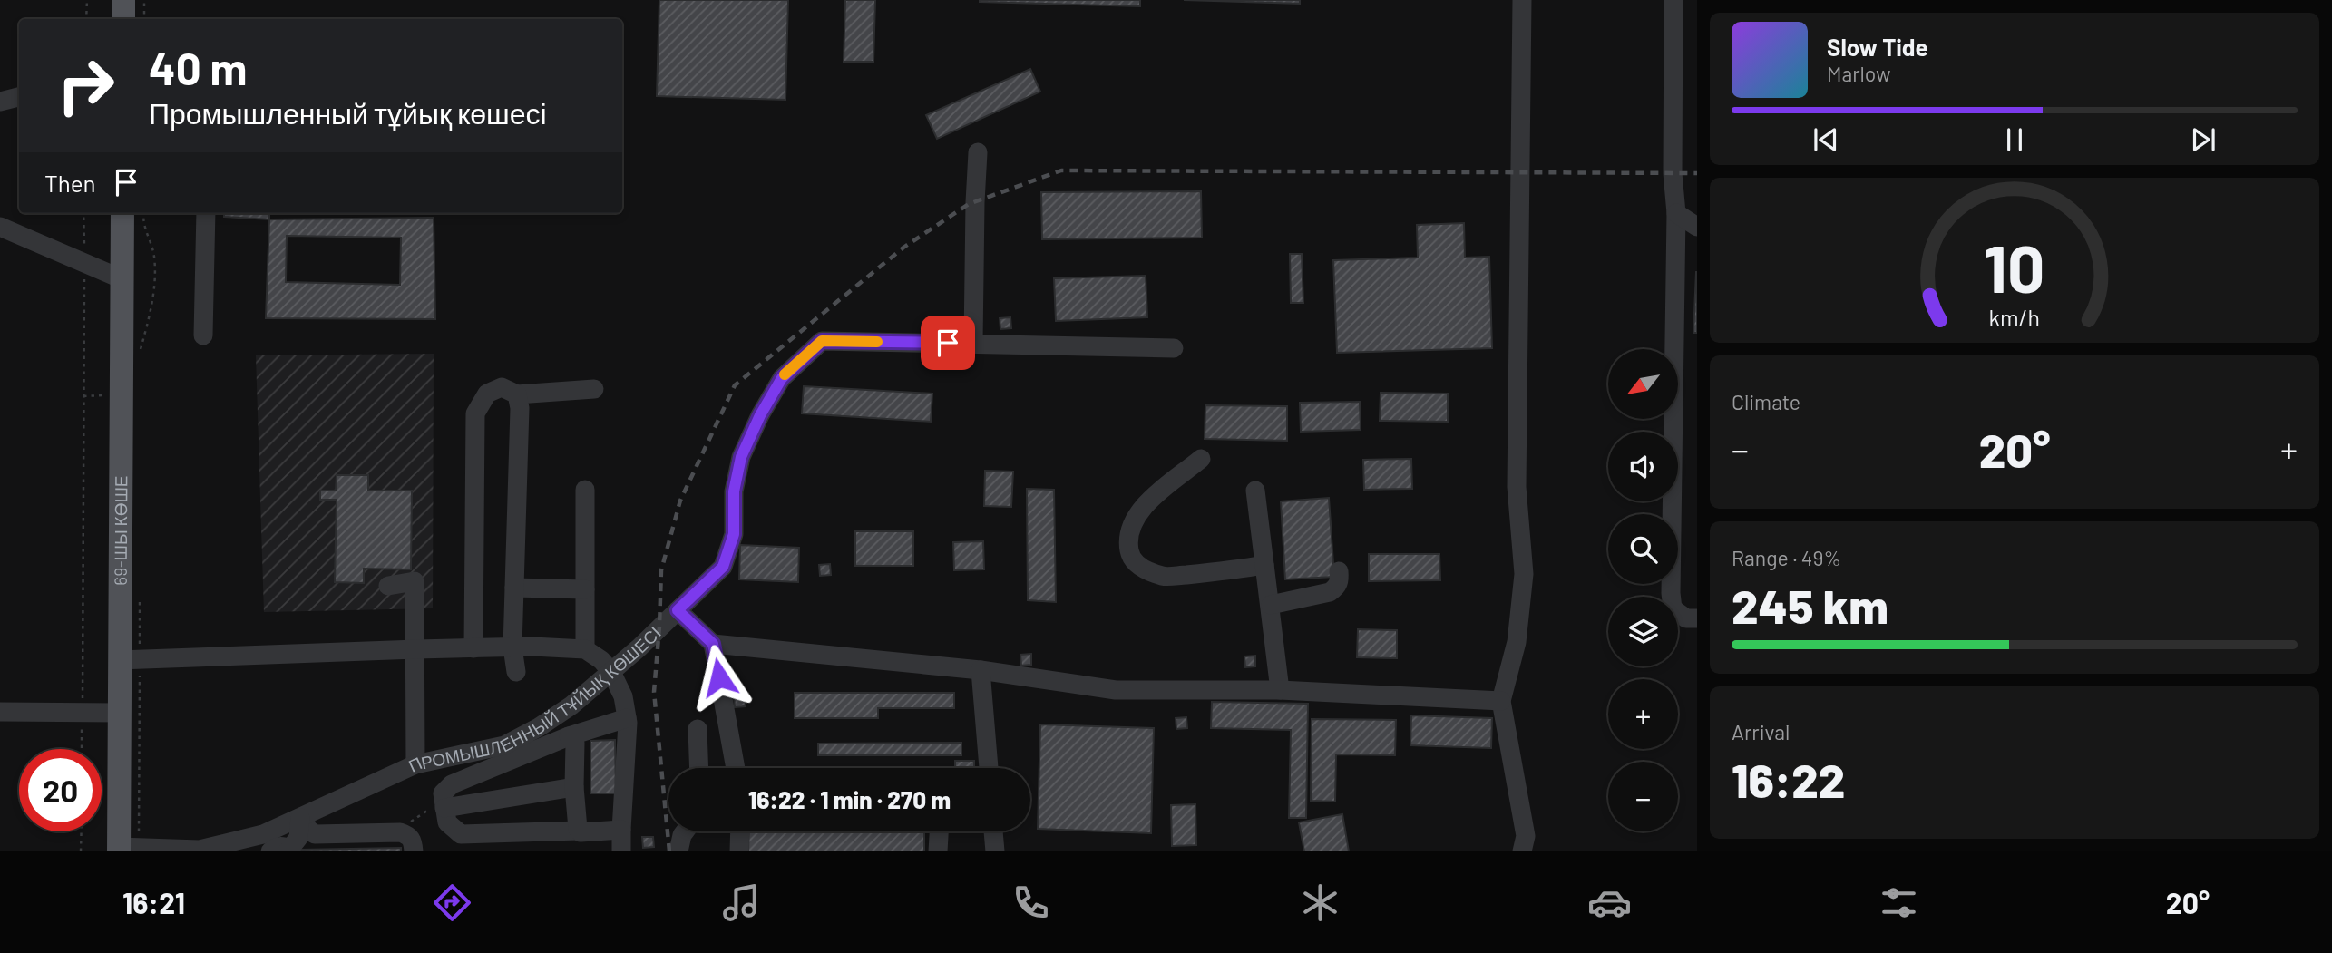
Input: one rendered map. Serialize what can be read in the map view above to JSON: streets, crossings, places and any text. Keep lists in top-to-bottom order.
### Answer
{
  "streets": {
    "main road": ["69-ШЫ КӨШЕ"],
    "lane": ["ПРОМЫШЛЕННЫЙ ТҰЙЫҚ КӨШЕСІ"]
  },
  "crossings": [
    ["69-ШЫ КӨШЕ", "ПРОМЫШЛЕННЫЙ ТҰЙЫҚ КӨШЕСІ"]
  ],
  "north": "bottom left",
  "page": {
    "turn": ["40 m", "Промышленный тұйық көшесі"],
    "song": ["Slow Tide", "Marlow"],
    "then": "Then",
    "map_buttons": ["+", "−"],
    "tile": [
      "Climate",
      ["Range · 49%", "245 km"],
      ["Arrival", "16:22"]
    ],
    "heat": ["−", "20°", "+"],
    "limit": "20",
    "trip": "16:22 · 1 min · 270 m",
    "tabs": ["16:21", "20°"],
    "gauge": ["10", "km/h"]
  }
}
